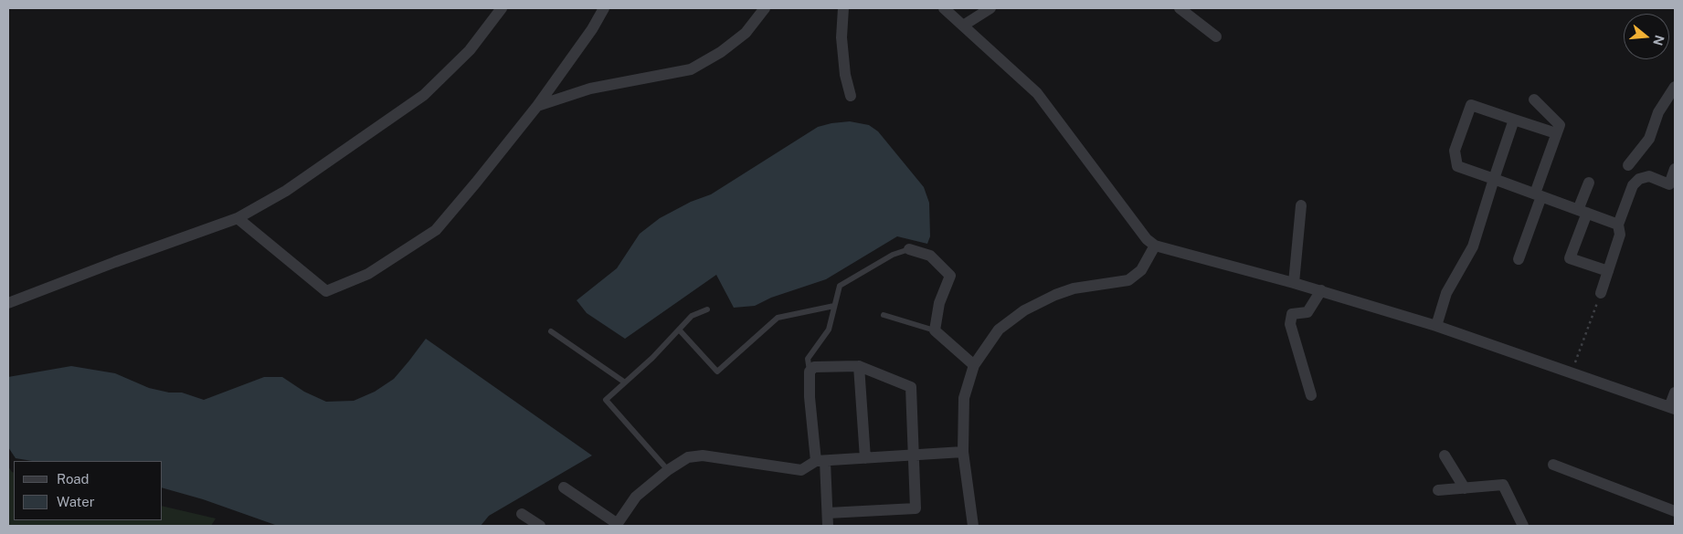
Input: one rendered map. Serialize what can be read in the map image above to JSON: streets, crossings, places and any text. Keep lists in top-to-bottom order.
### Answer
{
  "legend": ["Road", "Water"],
  "north": "right"
}
